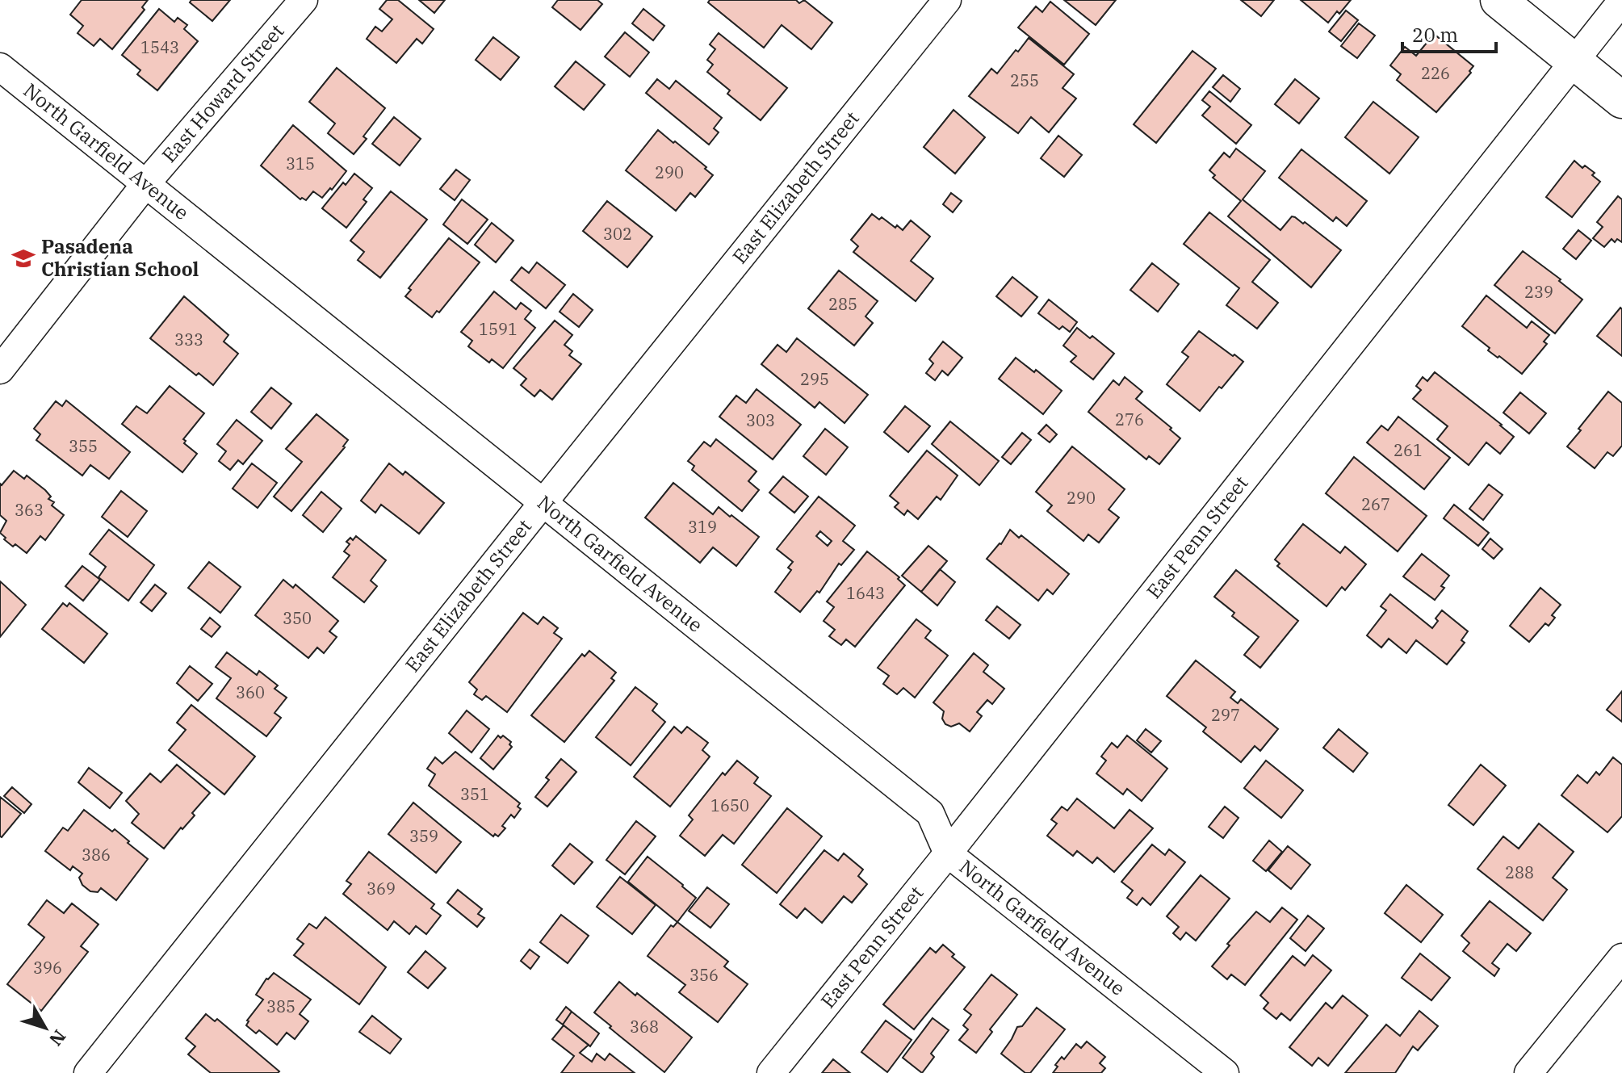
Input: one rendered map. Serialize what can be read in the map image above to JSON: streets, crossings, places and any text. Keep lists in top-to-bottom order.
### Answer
{
  "streets": {
    "street": [
      "East Howard Street",
      "North Garfield Avenue",
      "East Elizabeth Street",
      "East Penn Street"
    ]
  },
  "crossings": [
    ["East Howard Street", "North Garfield Avenue"],
    ["North Garfield Avenue", "East Elizabeth Street"],
    ["North Garfield Avenue", "East Penn Street"]
  ],
  "places": {
    "school or university": ["Pasadena Christian School"]
  },
  "house_numbers": [
    "1543",
    "226",
    "255",
    "315",
    "290",
    "302",
    "239",
    "285",
    "1591",
    "333",
    "295",
    "276",
    "303",
    "355",
    "261",
    "290",
    "267",
    "363",
    "319",
    "1643",
    "350",
    "360",
    "297",
    "351",
    "1650",
    "359",
    "386",
    "288",
    "369",
    "396",
    "356",
    "385",
    "368"
  ],
  "scale_bar": "20 m",
  "north": "bottom right"
}
